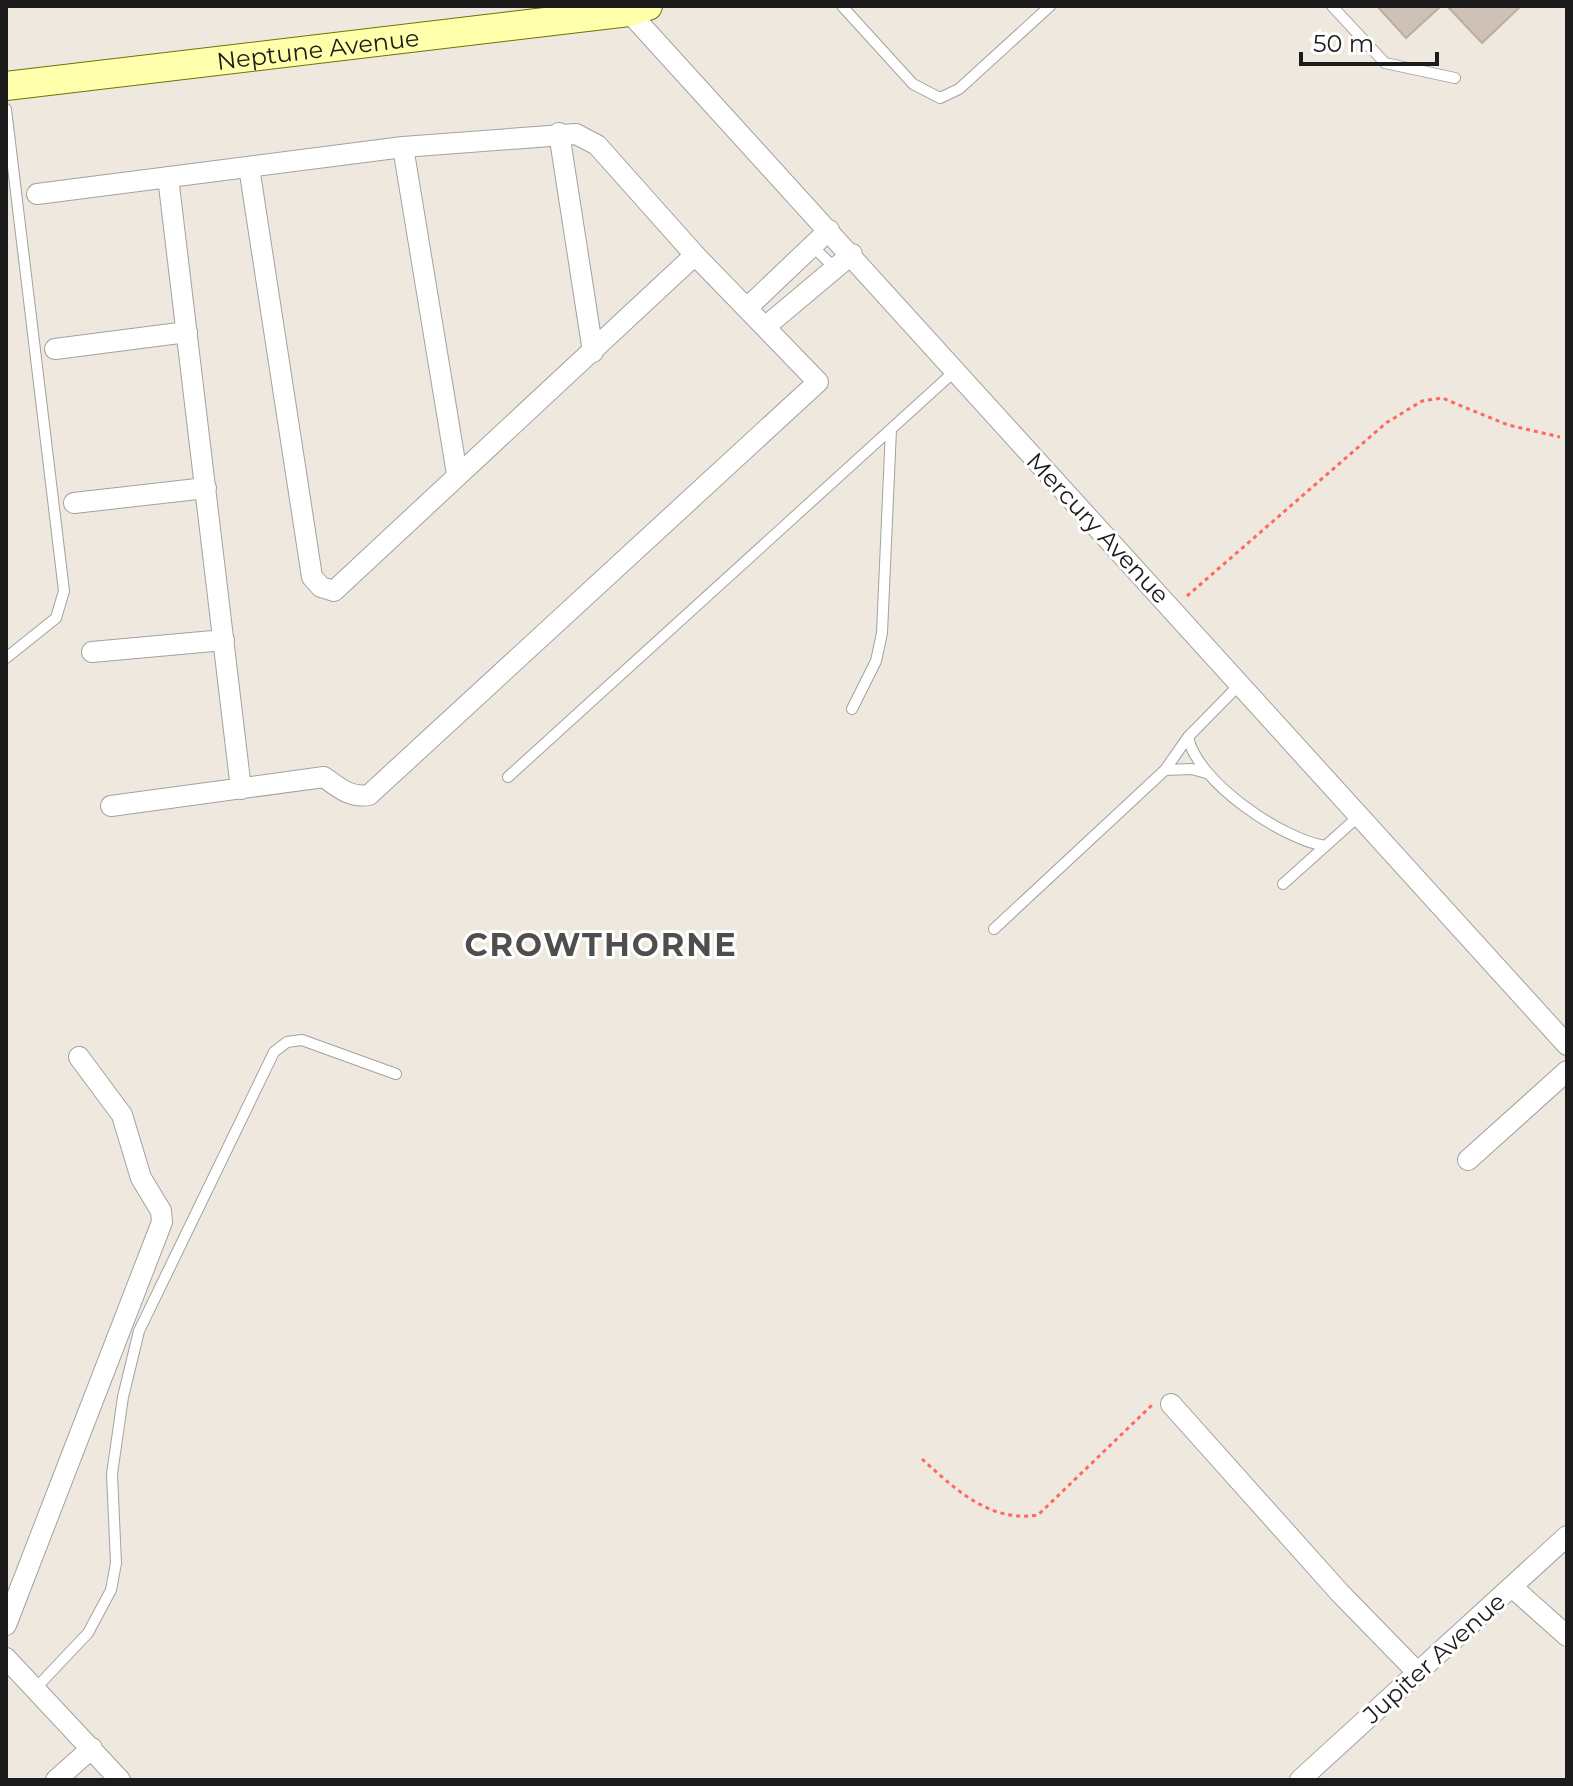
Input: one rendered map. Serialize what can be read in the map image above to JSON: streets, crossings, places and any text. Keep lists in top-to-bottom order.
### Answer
{
  "streets": {
    "main road": ["Neptune Avenue"],
    "street": ["Mercury Avenue", "Jupiter Avenue"]
  },
  "crossings": [
    ["Neptune Avenue", "Mercury Avenue"]
  ],
  "districts": ["CROWTHORNE"],
  "scale_bar": "50 m"
}
